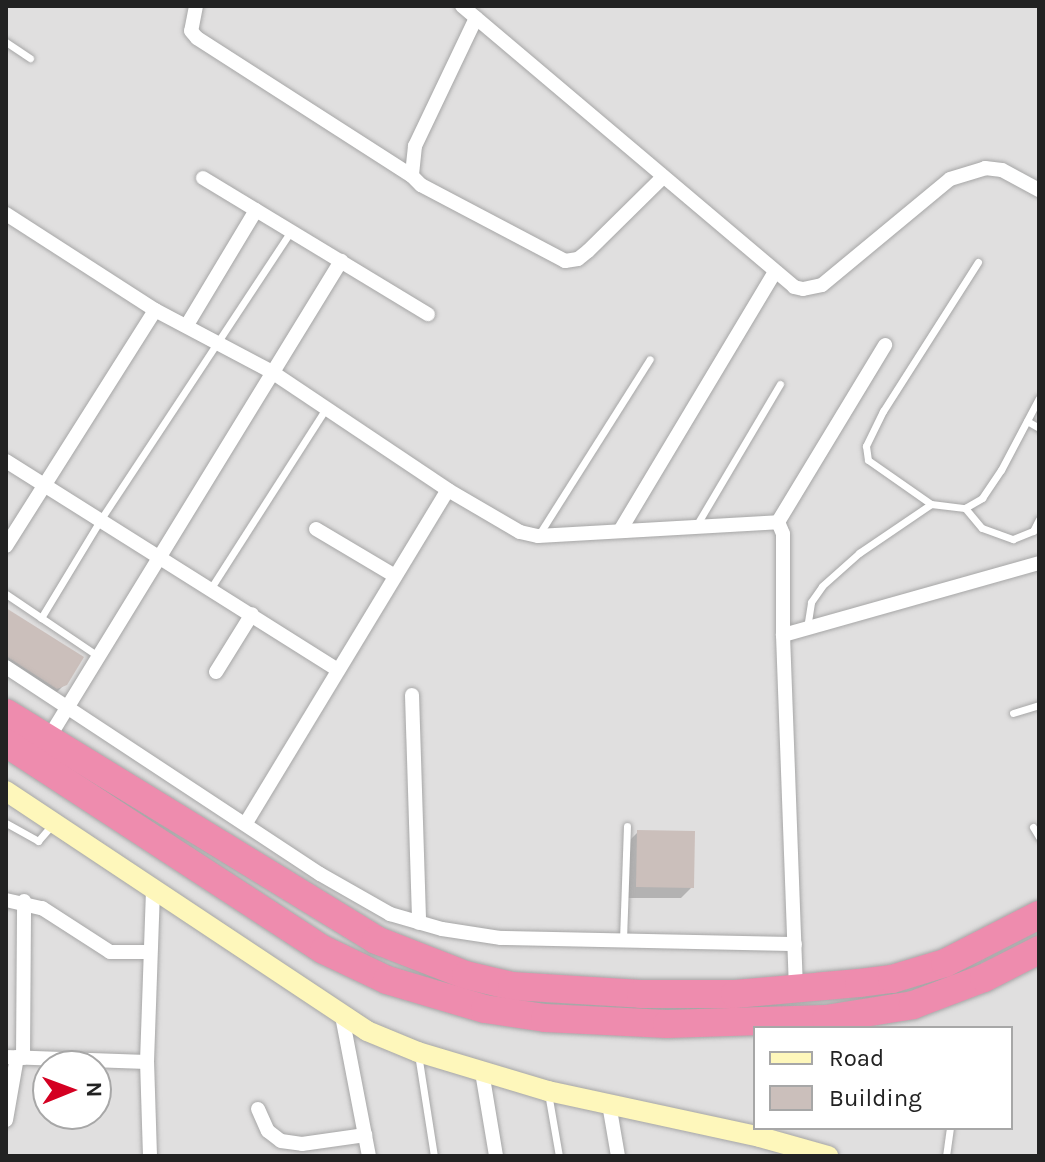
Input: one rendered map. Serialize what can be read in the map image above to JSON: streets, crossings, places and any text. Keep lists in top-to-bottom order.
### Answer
{
  "legend": ["Road", "Building"],
  "north": "right"
}
